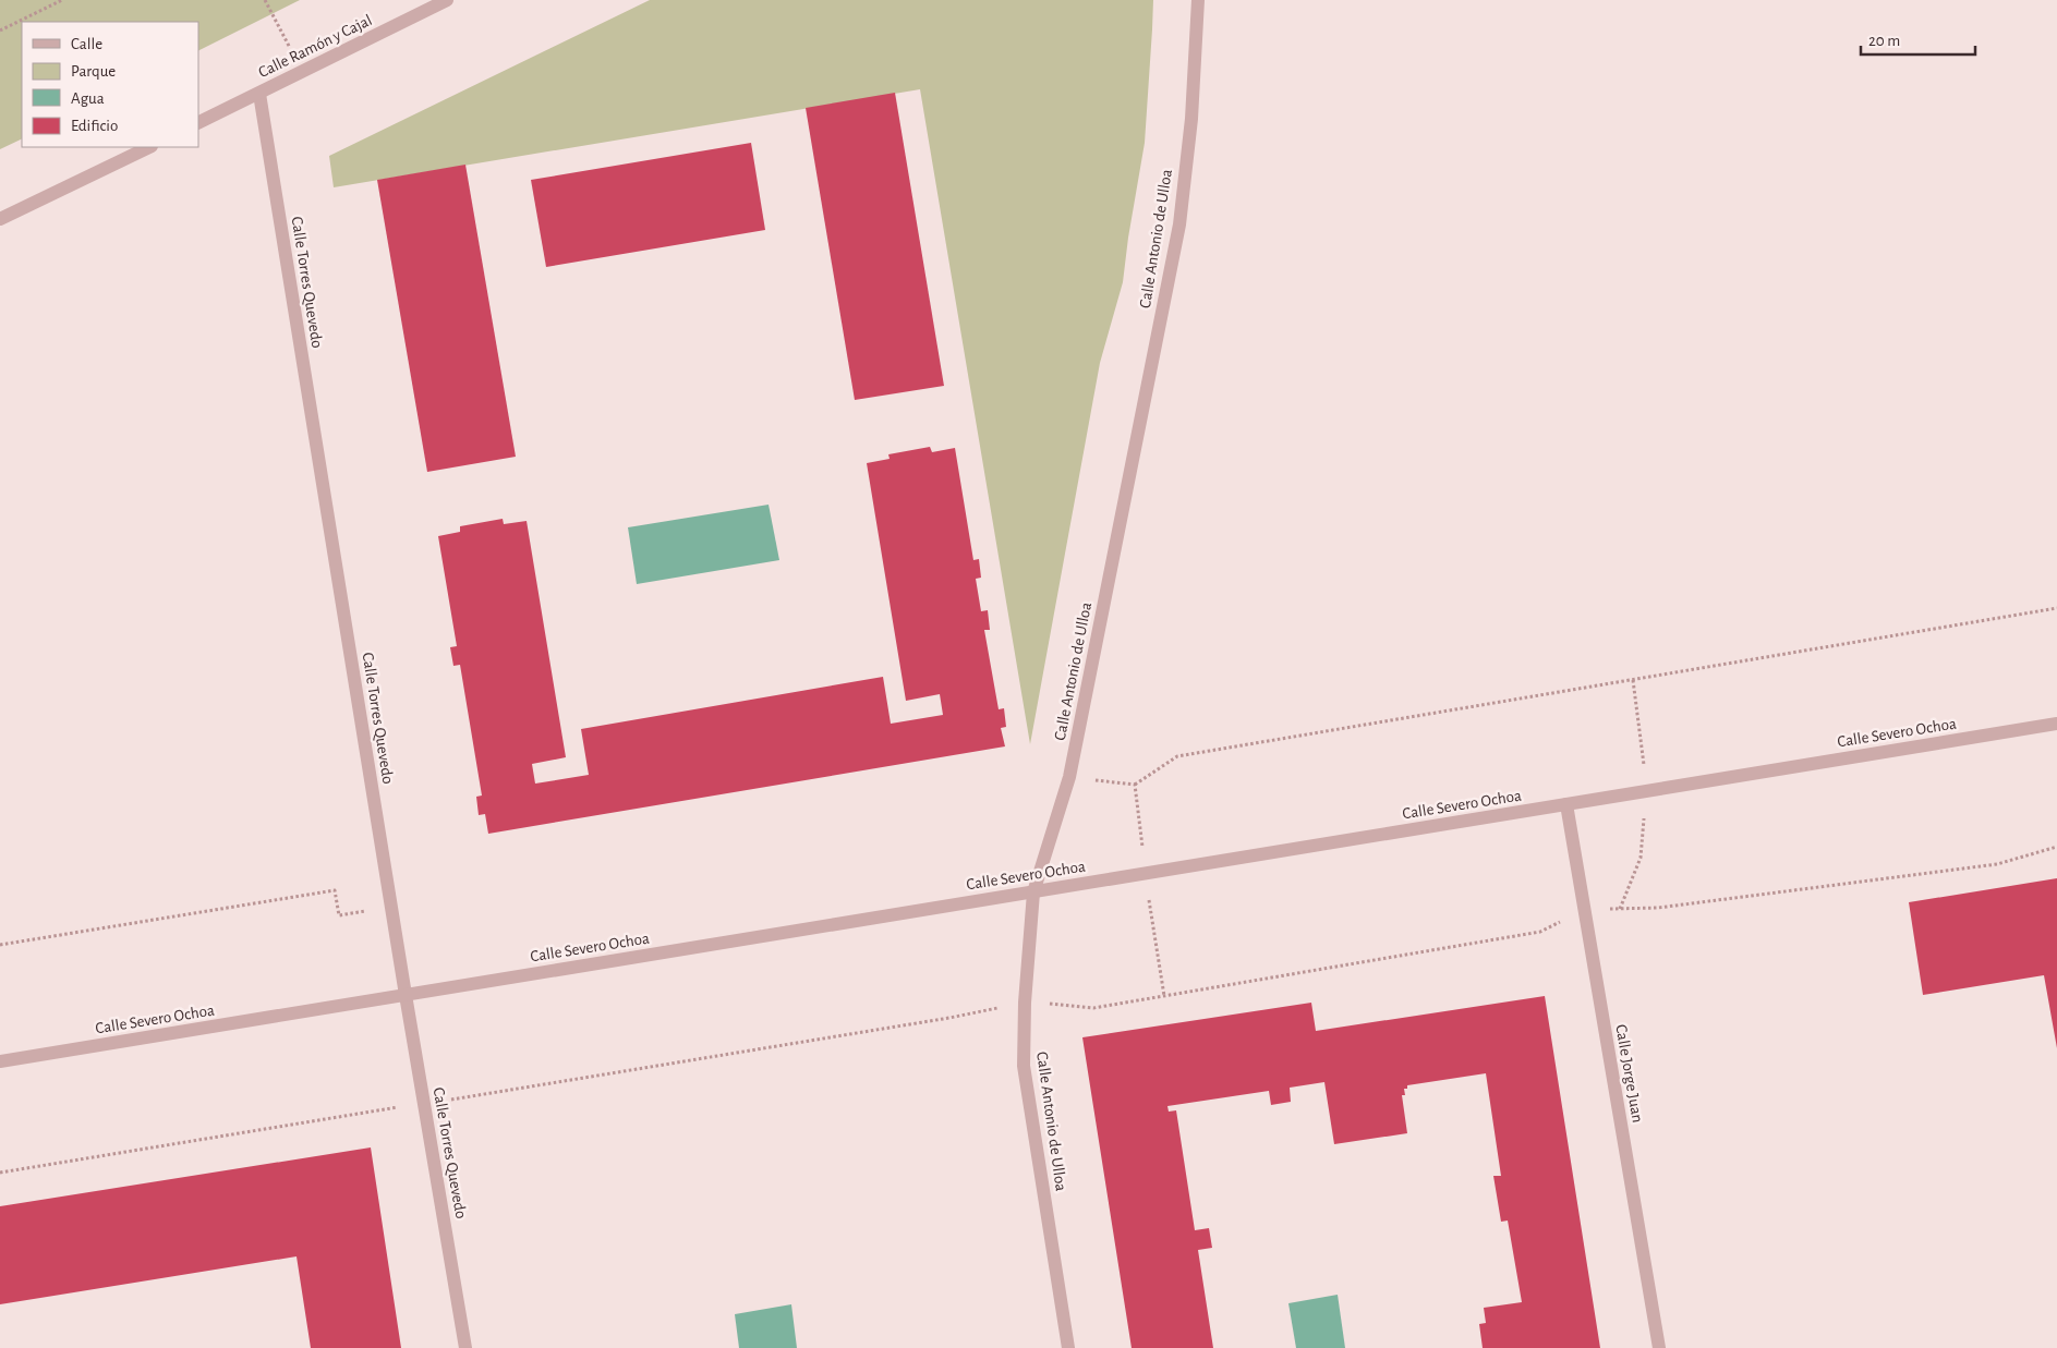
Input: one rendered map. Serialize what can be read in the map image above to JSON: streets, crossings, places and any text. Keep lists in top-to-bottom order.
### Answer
{
  "streets": {
    "street": [
      "Calle Ramón y Cajal",
      "Calle Antonio de Ulloa",
      "Calle Torres Quevedo",
      "Calle Severo Ochoa",
      "Calle Jorge Juan"
    ]
  },
  "crossings": [
    ["Calle Ramón y Cajal", "Calle Torres Quevedo"],
    ["Calle Antonio de Ulloa", "Calle Severo Ochoa"],
    ["Calle Torres Quevedo", "Calle Severo Ochoa"],
    ["Calle Severo Ochoa", "Calle Jorge Juan"]
  ],
  "legend": [
    "Calle",
    "Parque",
    "Agua",
    "Edificio"
  ],
  "scale_bar": "20 m"
}
